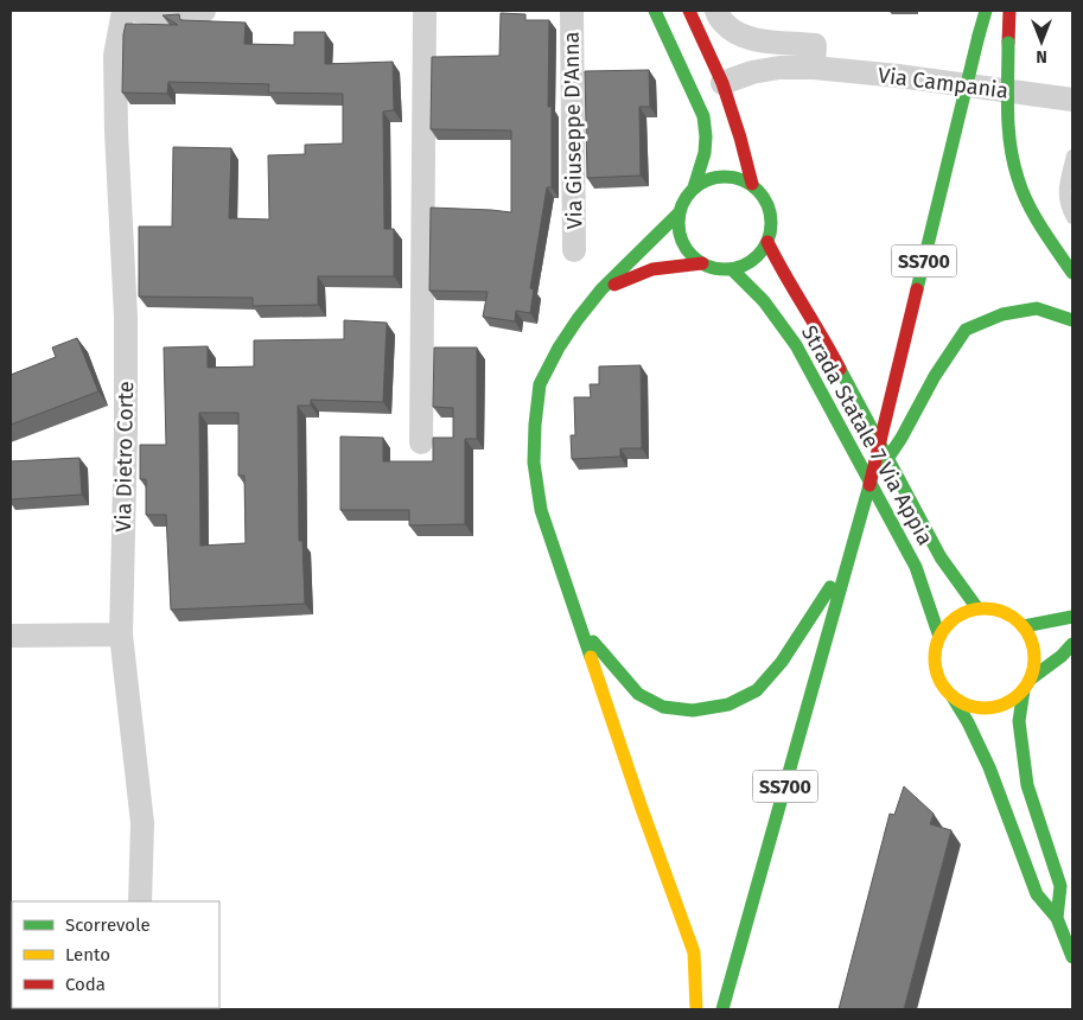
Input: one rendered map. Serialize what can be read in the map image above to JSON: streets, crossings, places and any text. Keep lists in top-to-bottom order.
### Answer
{
  "streets": {
    "main road": ["SS700", "Strada Statale 7 Via Appia"],
    "street": ["Via Campania", "Via Giuseppe D'Anna", "Via Dietro Corte"]
  },
  "crossings": [
    ["SS700", "Strada Statale 7 Via Appia"]
  ],
  "legend": ["Scorrevole", "Lento", "Coda"],
  "north": "bottom"
}
